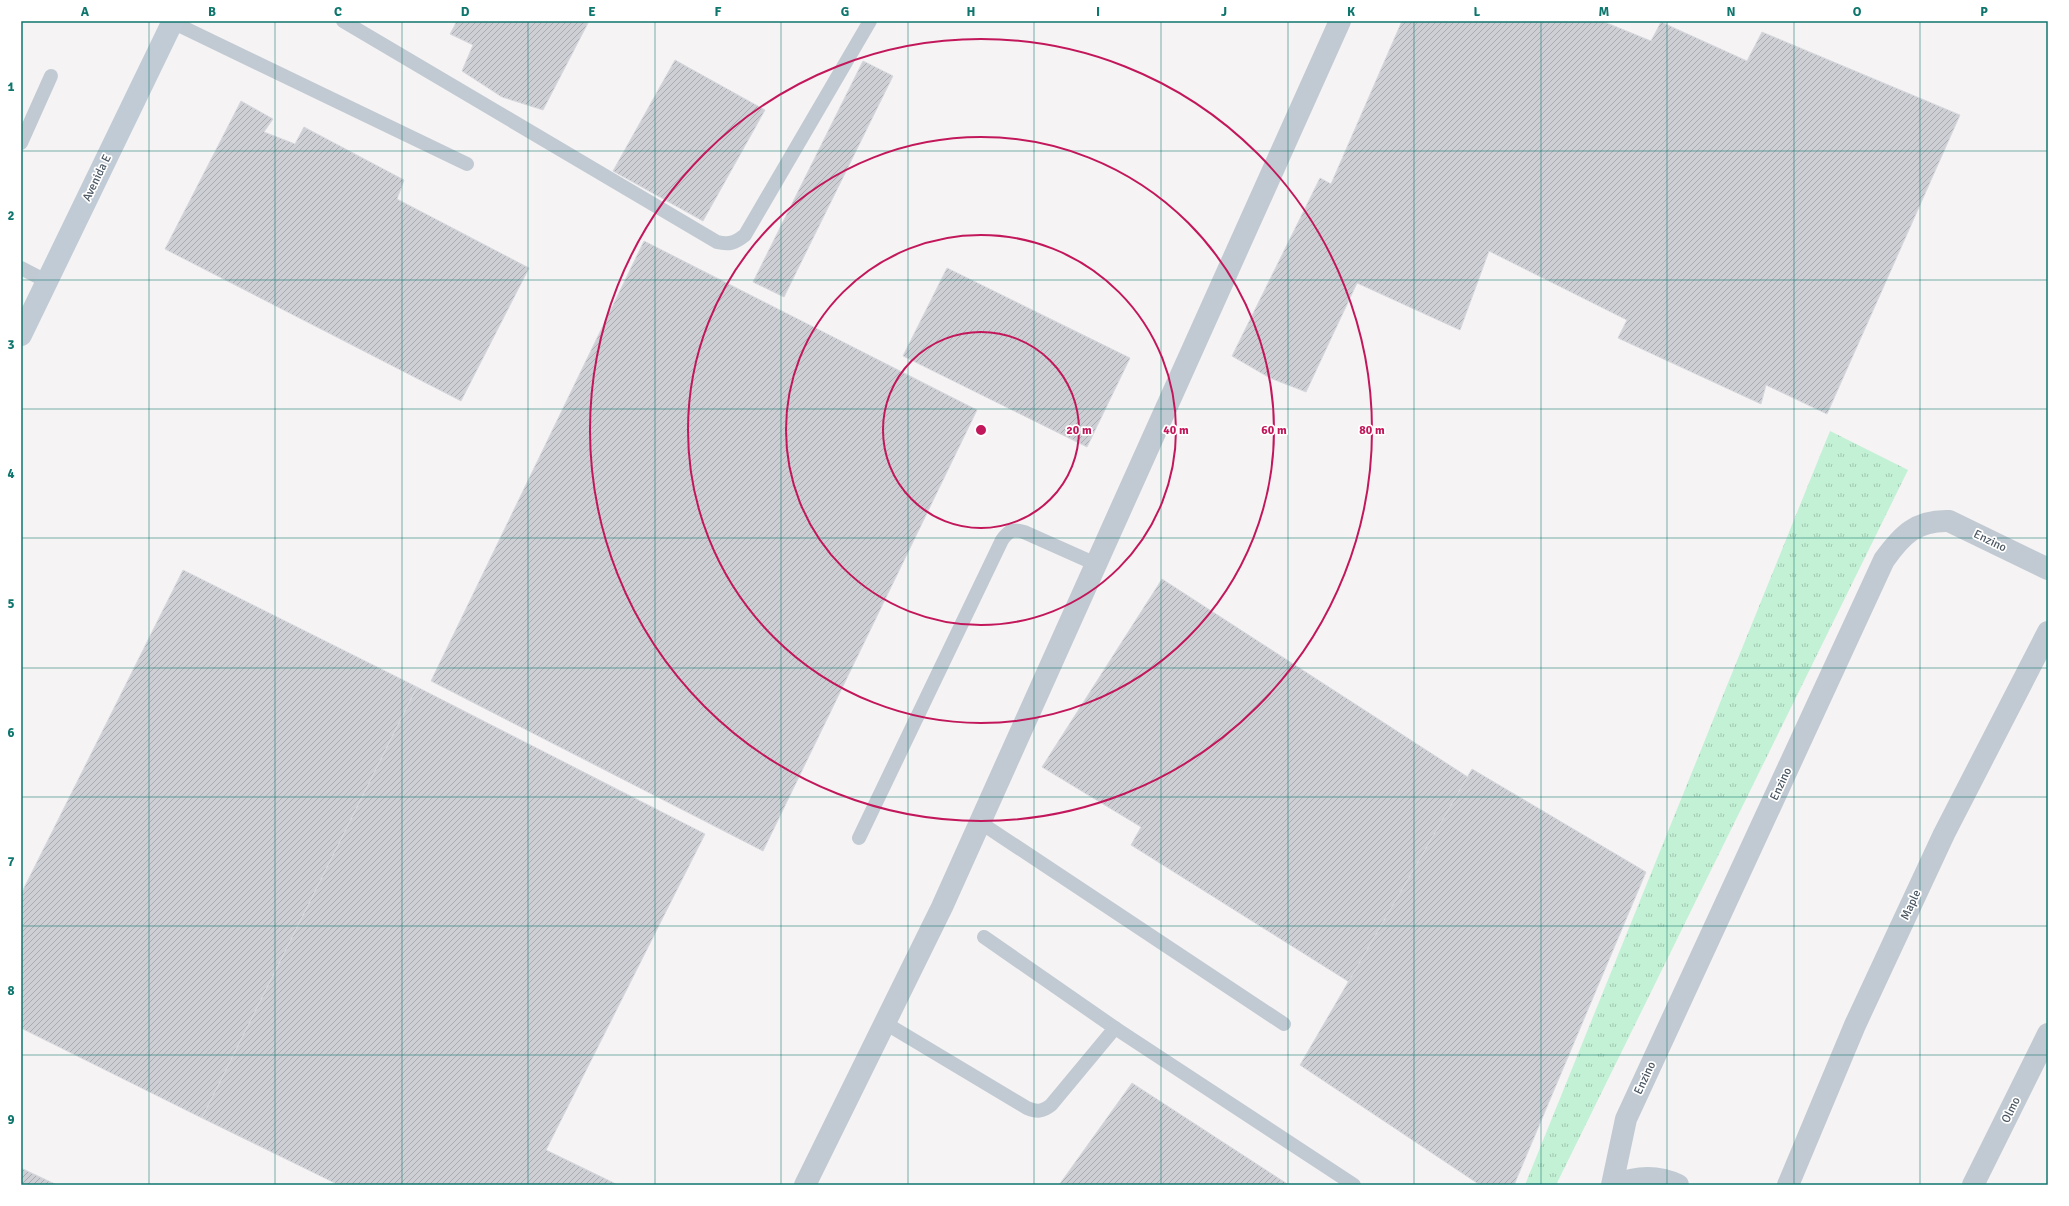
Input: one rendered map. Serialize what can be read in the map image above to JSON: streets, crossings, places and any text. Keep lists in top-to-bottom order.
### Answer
{
  "streets": {
    "main road": ["Avenida E"],
    "street": ["Enzino", "Maple", "Olmo"]
  },
  "grid": {
    "columns": [
      "A",
      "B",
      "C",
      "D",
      "E",
      "F",
      "G",
      "H",
      "I",
      "J",
      "K",
      "L",
      "M",
      "N",
      "O",
      "P"
    ],
    "rows": [
      "1",
      "2",
      "3",
      "4",
      "5",
      "6",
      "7",
      "8",
      "9"
    ]
  },
  "rings": [
    "20 m",
    "40 m",
    "60 m",
    "80 m"
  ]
}
